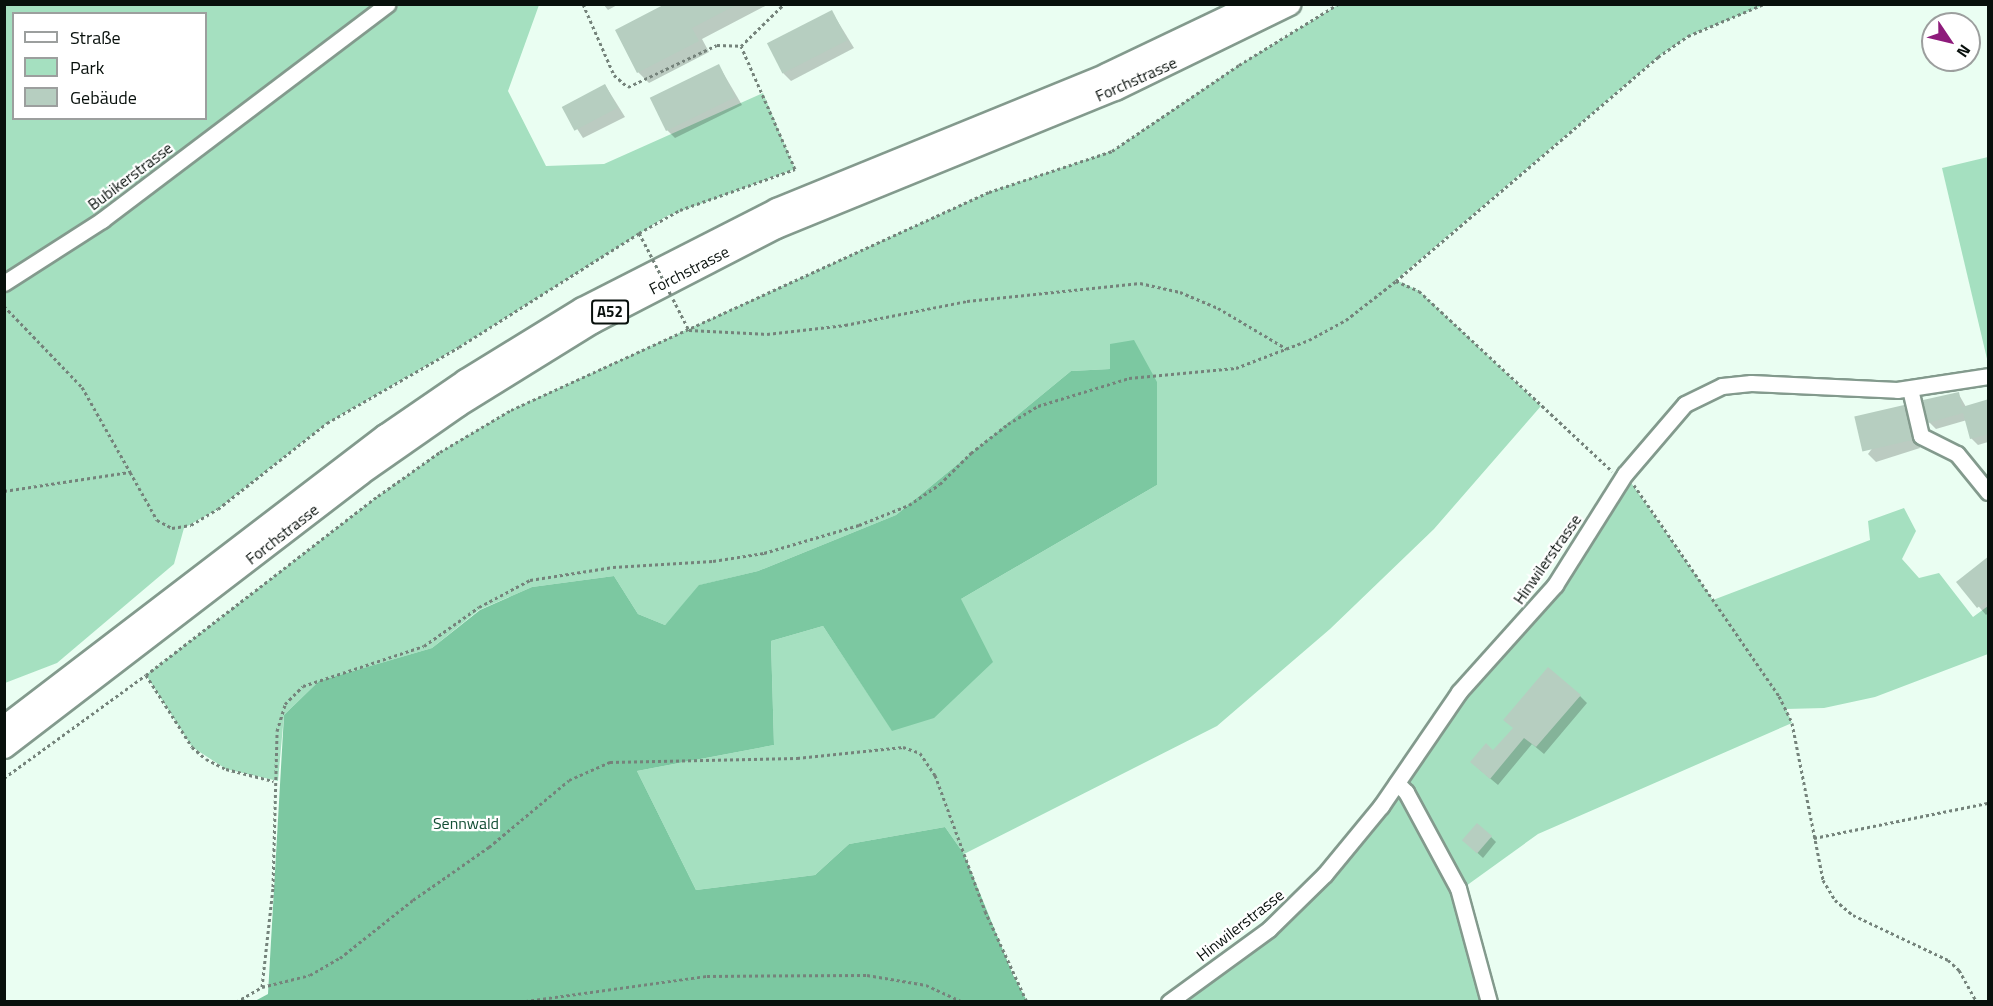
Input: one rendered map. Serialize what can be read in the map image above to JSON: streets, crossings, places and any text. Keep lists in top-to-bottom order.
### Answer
{
  "streets": {
    "highway": ["Forchstrasse", "A52"],
    "street": ["Bubikerstrasse", "Hinwilerstrasse"]
  },
  "parks": ["Sennwald"],
  "legend": ["Straße", "Park", "Gebäude"],
  "north": "bottom right"
}
